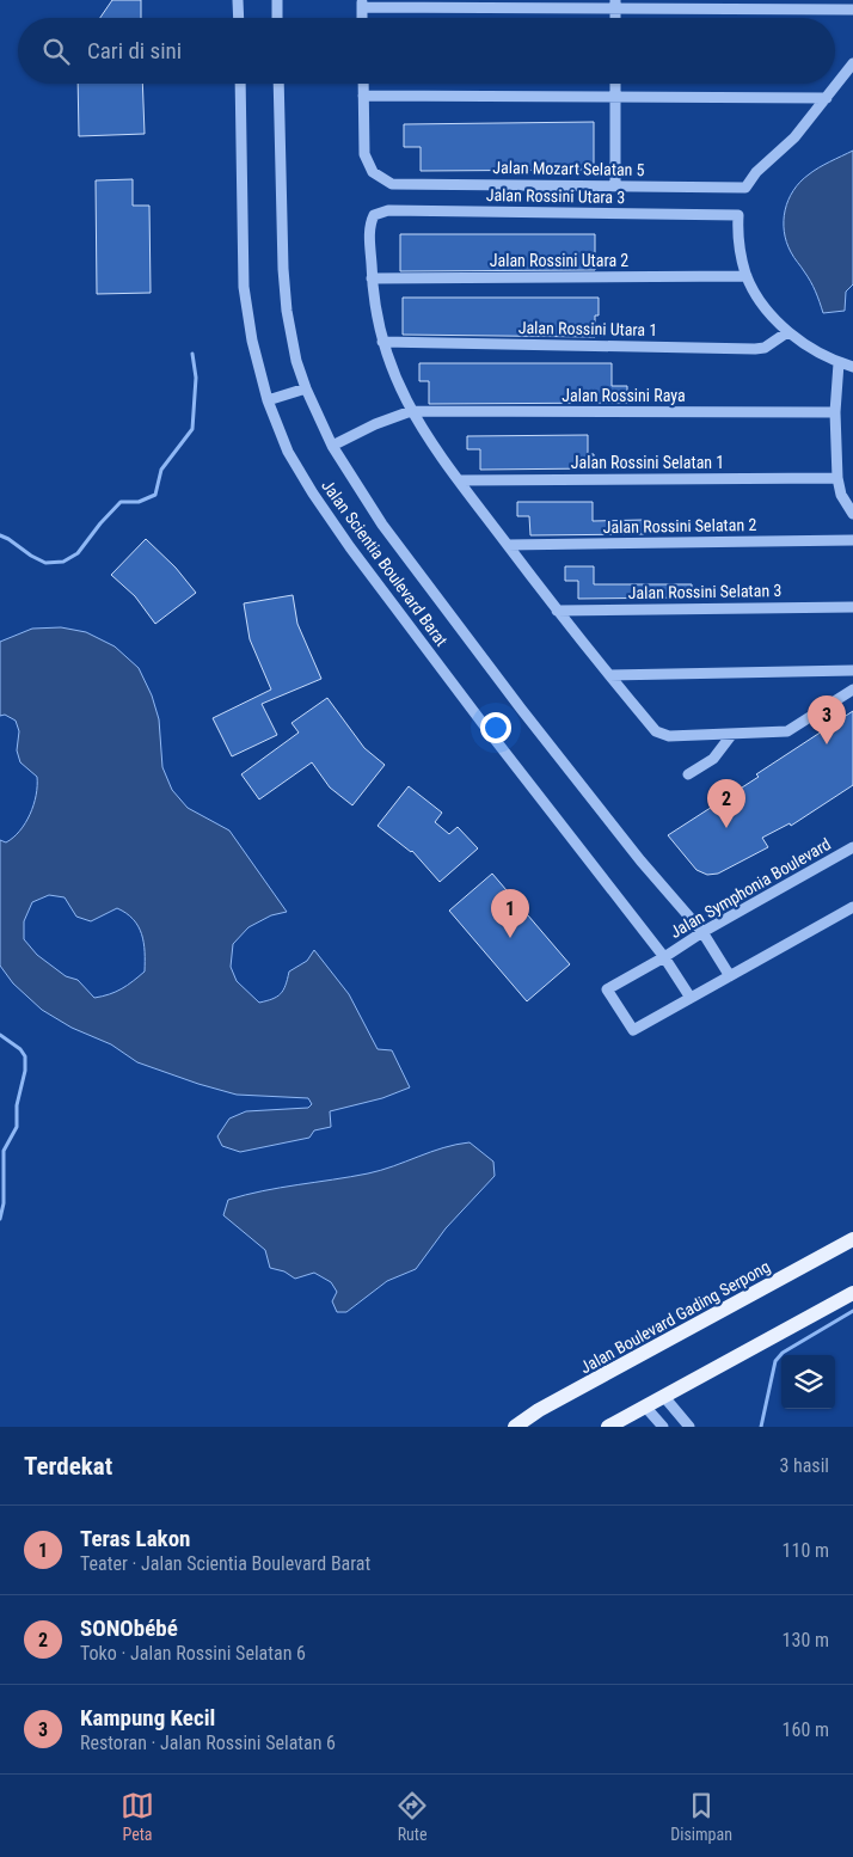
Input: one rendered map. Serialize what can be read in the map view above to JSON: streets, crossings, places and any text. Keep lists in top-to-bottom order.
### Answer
{
  "streets": {
    "main road": ["Jalan Boulevard Gading Serpong"],
    "street": [
      "Jalan Mozart Selatan 5",
      "Jalan Rossini Utara 3",
      "Jalan Rossini Utara 2",
      "Jalan Rossini Utara 1",
      "Jalan Rossini Raya",
      "Jalan Rossini Selatan 1",
      "Jalan Rossini Selatan 2",
      "Jalan Scientia Boulevard Barat",
      "Jalan Rossini Selatan 3",
      "Jalan Symphonia Boulevard"
    ]
  },
  "crossings": [
    ["Jalan Rossini Utara 3", "Jalan Rossini Utara 2"],
    ["Jalan Rossini Raya", "Jalan Scientia Boulevard Barat"],
    ["Jalan Scientia Boulevard Barat", "Jalan Symphonia Boulevard"]
  ],
  "page": {
    "search": "Cari di sini",
    "pins": ["3", "2", "1"],
    "heading": ["Terdekat", "3 hasil"],
    "list": [
      {
        "mark": "1",
        "name": "Teras Lakon",
        "note": "Teater · Jalan Scientia Boulevard Barat",
        "value": "110 m"
      },
      {
        "mark": "2",
        "name": "SONObébé",
        "note": "Toko · Jalan Rossini Selatan 6",
        "value": "130 m"
      },
      {
        "mark": "3",
        "name": "Kampung Kecil",
        "note": "Restoran · Jalan Rossini Selatan 6",
        "value": "160 m"
      }
    ],
    "nav": ["Peta", "Rute", "Disimpan"]
  }
}
